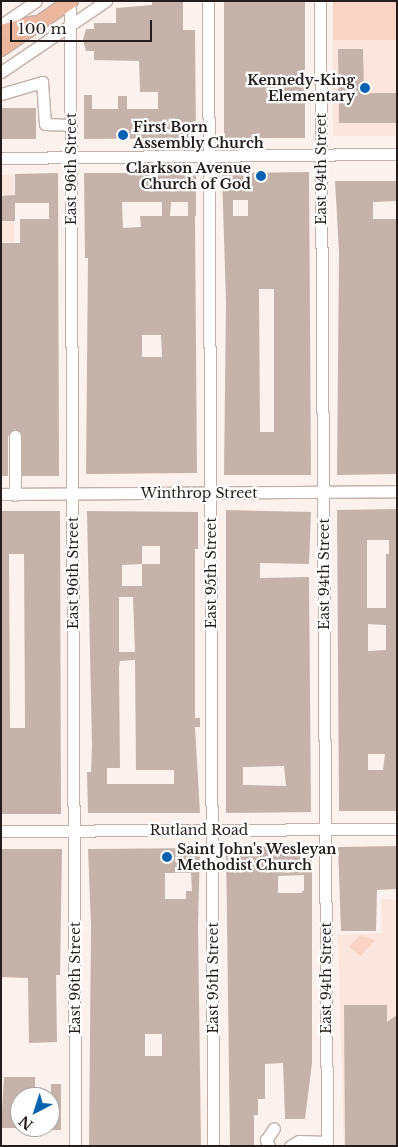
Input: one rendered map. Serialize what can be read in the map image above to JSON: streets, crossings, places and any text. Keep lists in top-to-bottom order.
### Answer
{
  "streets": {
    "street": [
      "East 96th Street",
      "East 94th Street",
      "Winthrop Street",
      "East 95th Street",
      "Rutland Road"
    ]
  },
  "crossings": [
    ["East 96th Street", "Winthrop Street"],
    ["East 96th Street", "Rutland Road"],
    ["East 94th Street", "Winthrop Street"],
    ["East 94th Street", "Rutland Road"],
    ["Winthrop Street", "East 95th Street"],
    ["East 95th Street", "Rutland Road"]
  ],
  "places": [
    "Kennedy-King Elementary",
    "First Born Assembly Church",
    "Clarkson Avenue Church of God",
    "Saint John's Wesleyan Methodist Church"
  ],
  "scale_bar": "100 m",
  "north": "bottom left"
}
